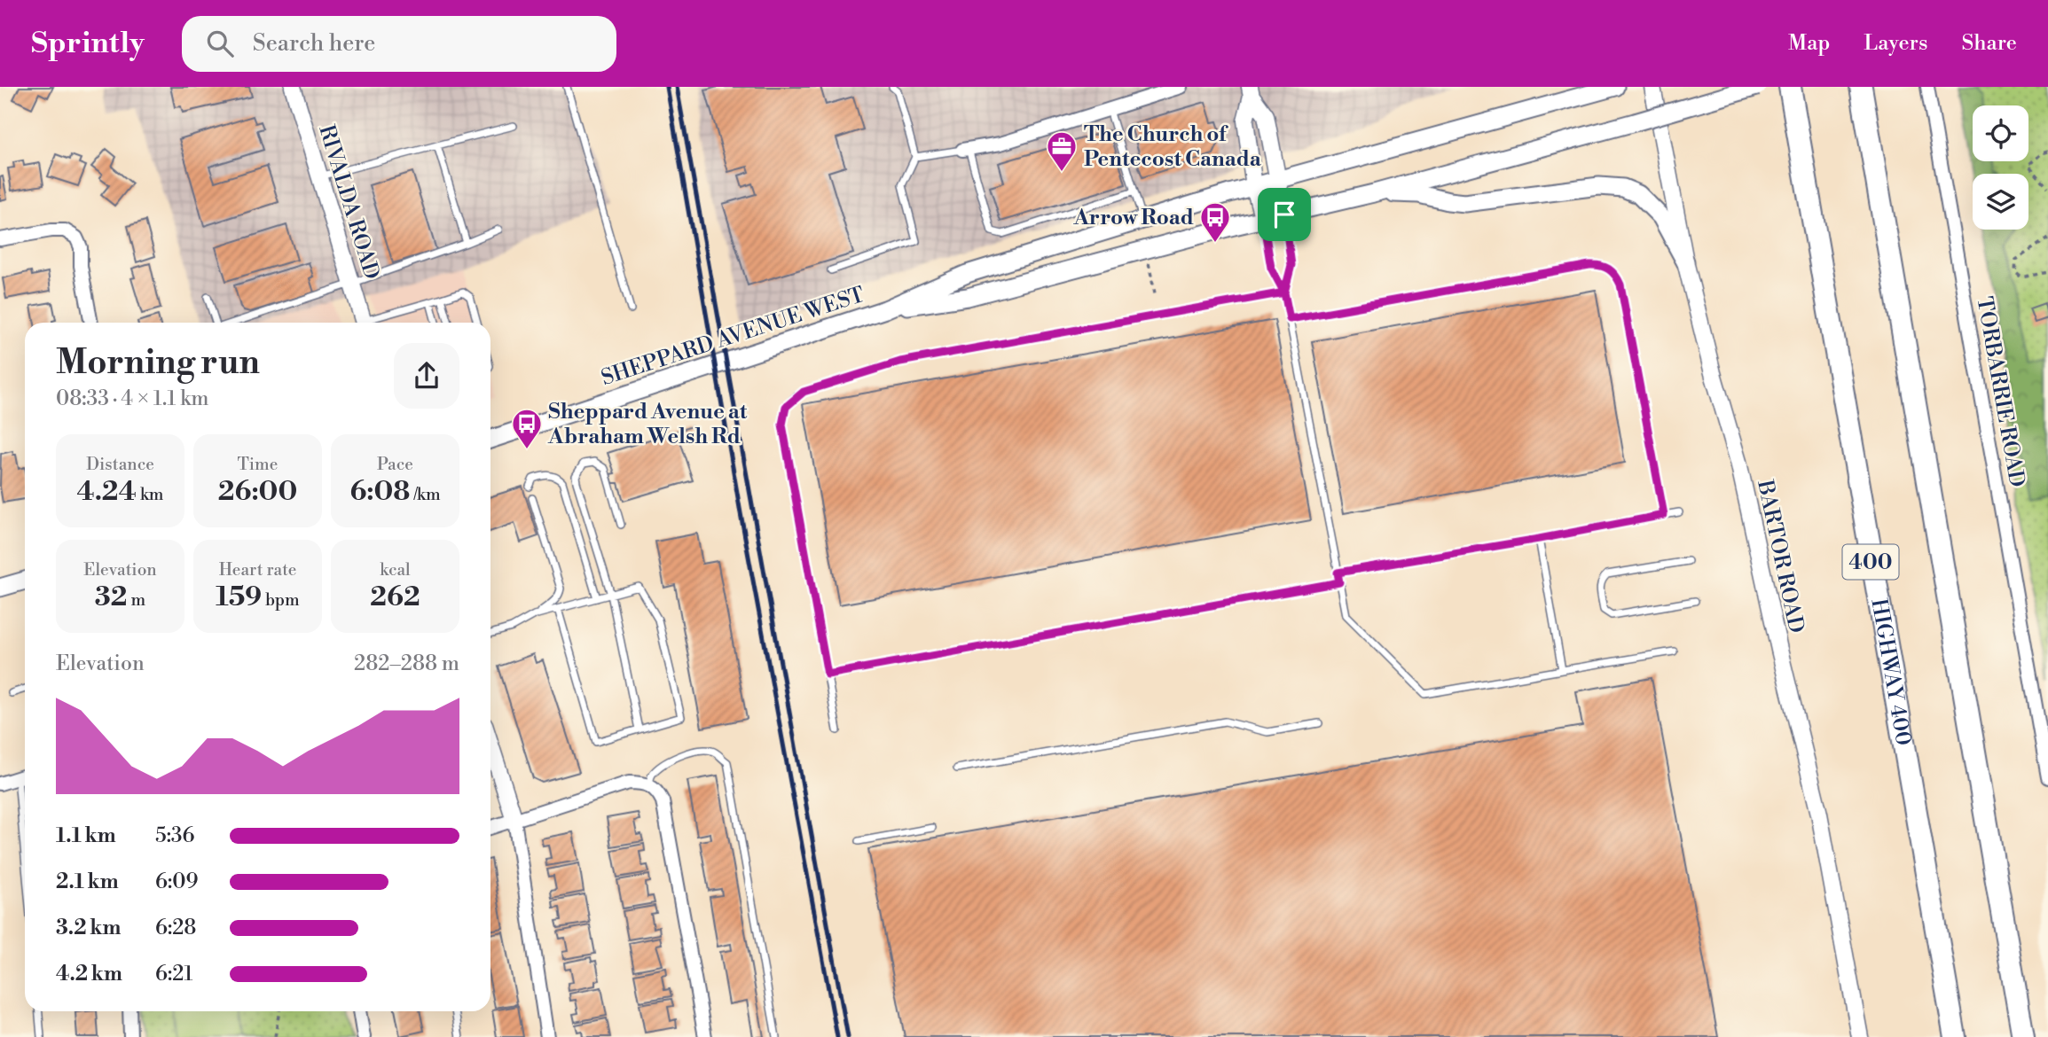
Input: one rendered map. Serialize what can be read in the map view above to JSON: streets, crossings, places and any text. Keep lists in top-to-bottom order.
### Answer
{
  "streets": {
    "highway": ["400", "HIGHWAY 400"],
    "main road": ["SHEPPARD AVENUE WEST"],
    "street": ["RIVALDA ROAD", "TORBARRIE ROAD", "BARTOR ROAD"]
  },
  "places": {
    "office": ["The Church of Pentecost Canada"],
    "bus stop": ["Arrow Road", "Sheppard Avenue at Abraham Welsh Rd"]
  },
  "page": {
    "header": "Sprintly",
    "search": "Search here",
    "nav": ["Map", "Layers", "Share"],
    "heading": ["Morning run", "08:33 · 4 × 1.1 km"],
    "stats": [
      ["Distance", "4.24 km"],
      ["Time", "26:00"],
      ["Pace", "6:08 /km"],
      ["Elevation", "32 m"],
      ["Heart rate", "159 bpm"],
      ["kcal", "262"]
    ],
    "chart": ["Elevation", "282–288 m"],
    "list": [
      {
        "name": "1.1 km",
        "note": "5:36"
      },
      {
        "name": "2.1 km",
        "note": "6:09"
      },
      {
        "name": "3.2 km",
        "note": "6:28"
      },
      {
        "name": "4.2 km",
        "note": "6:21"
      }
    ]
  }
}
